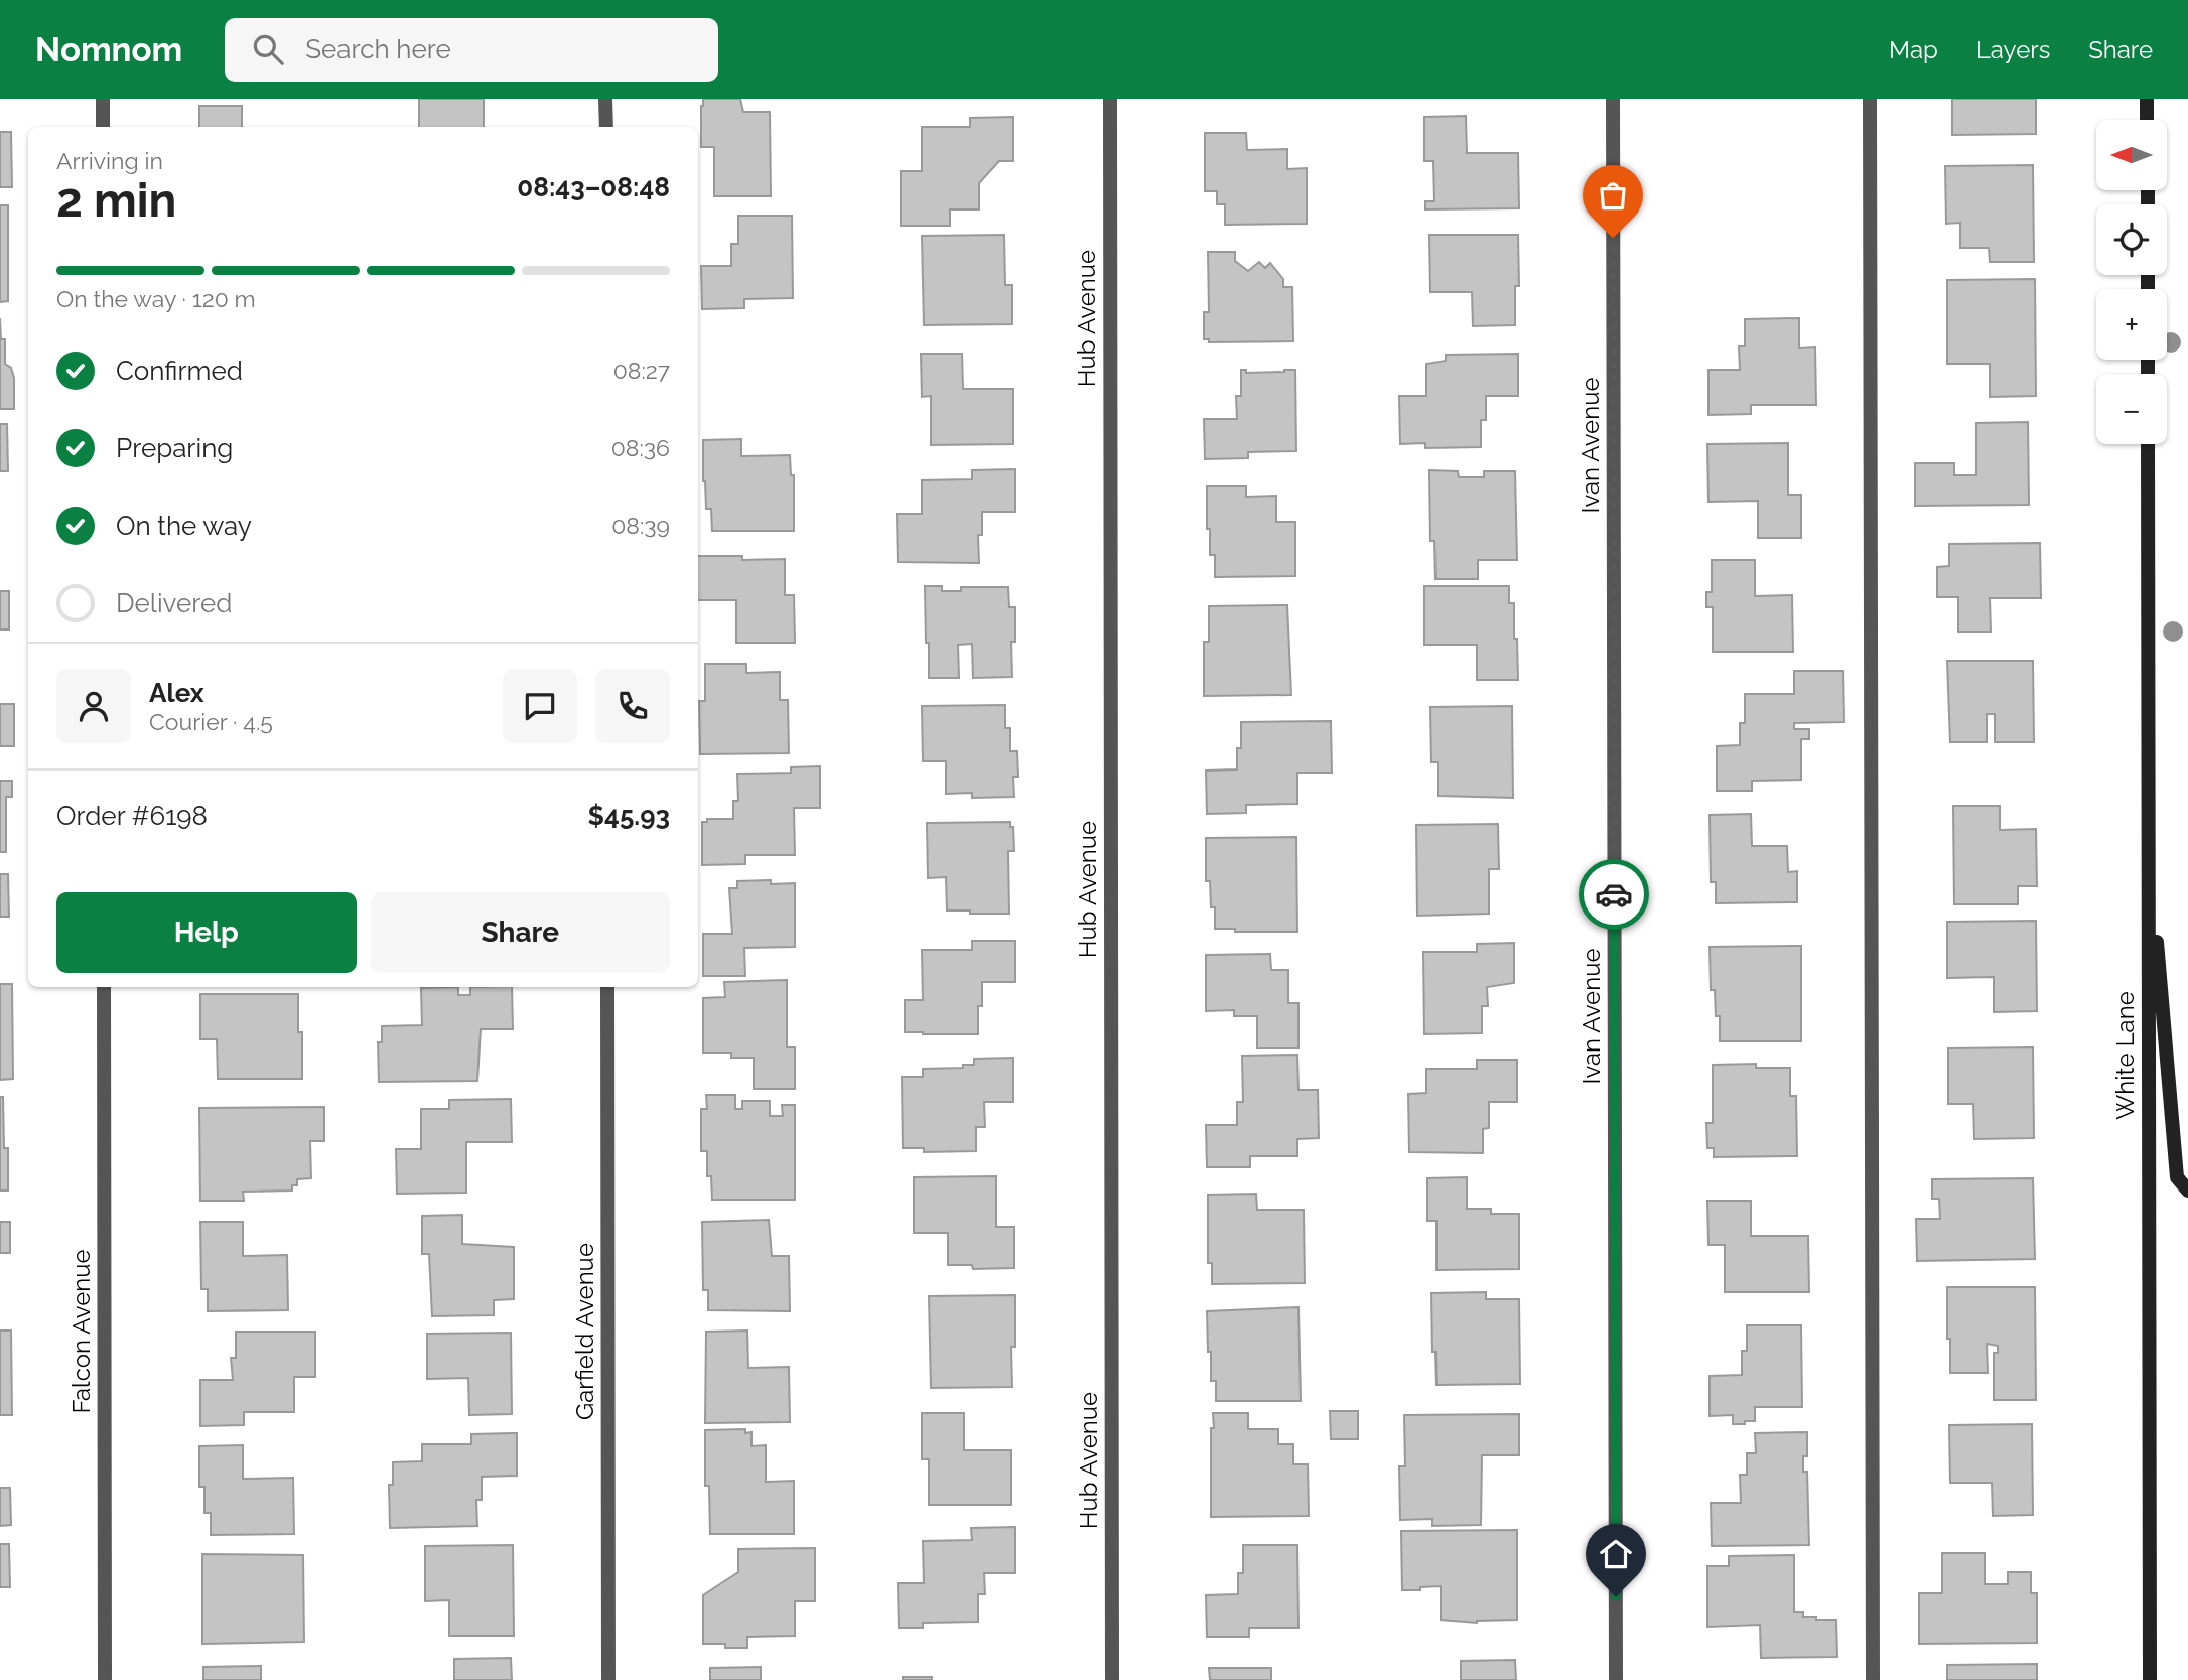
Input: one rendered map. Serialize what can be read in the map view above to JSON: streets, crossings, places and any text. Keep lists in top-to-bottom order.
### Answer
{
  "streets": {
    "main road": ["White Lane"],
    "street": [
      "Hub Avenue",
      "Ivan Avenue",
      "Falcon Avenue",
      "Garfield Avenue"
    ]
  },
  "north": "left",
  "page": {
    "header": "Nomnom",
    "search": "Search here",
    "nav": ["Map", "Layers", "Share"],
    "map_buttons": ["+", "−"],
    "heading": ["2 min", "Arriving in", "08:43–08:48"],
    "panel": [
      "Alex",
      "Courier · 4.5",
      "Order #6198",
      "$45.93"
    ],
    "bar": "On the way · 120 m",
    "list": [
      ["Confirmed", "08:27"],
      ["Preparing", "08:36"],
      ["On the way", "08:39"],
      "Delivered"
    ],
    "buttons": ["Help", "Share"]
  }
}
